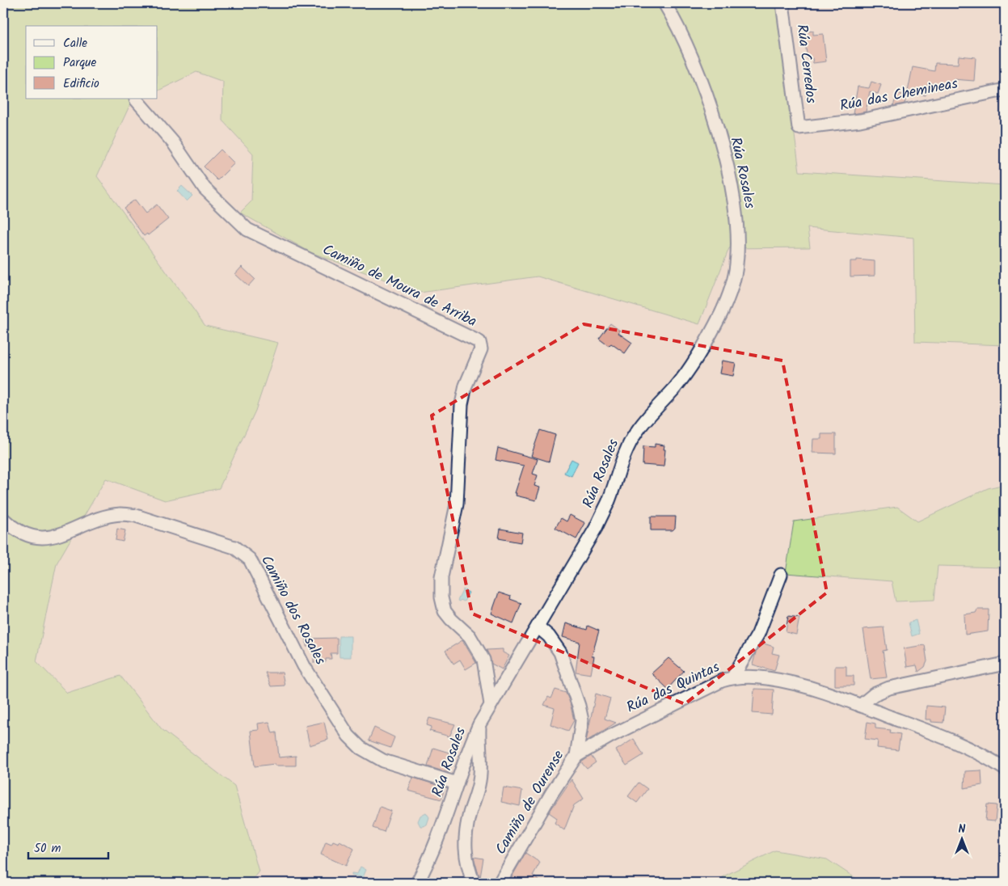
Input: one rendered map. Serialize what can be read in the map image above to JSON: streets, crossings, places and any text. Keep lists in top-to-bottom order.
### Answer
{
  "streets": {
    "street": [
      "Rúa Cerredos",
      "Rúa das Chemineas",
      "Rúa Rosales",
      "Camiño de Moura de Arriba",
      "Camiño dos Rosales",
      "Rúa das Quintas",
      "Camiño de Ourense"
    ]
  },
  "crossings": [
    ["Rúa Cerredos", "Rúa das Chemineas"],
    ["Rúa Rosales", "Camiño de Moura de Arriba"],
    ["Rúa Rosales", "Camiño dos Rosales"],
    ["Rúa Rosales", "Camiño de Ourense"],
    ["Rúa das Quintas", "Camiño de Ourense"]
  ],
  "legend": ["Calle", "Parque", "Edificio"],
  "scale_bar": "50 m",
  "north": "top"
}
